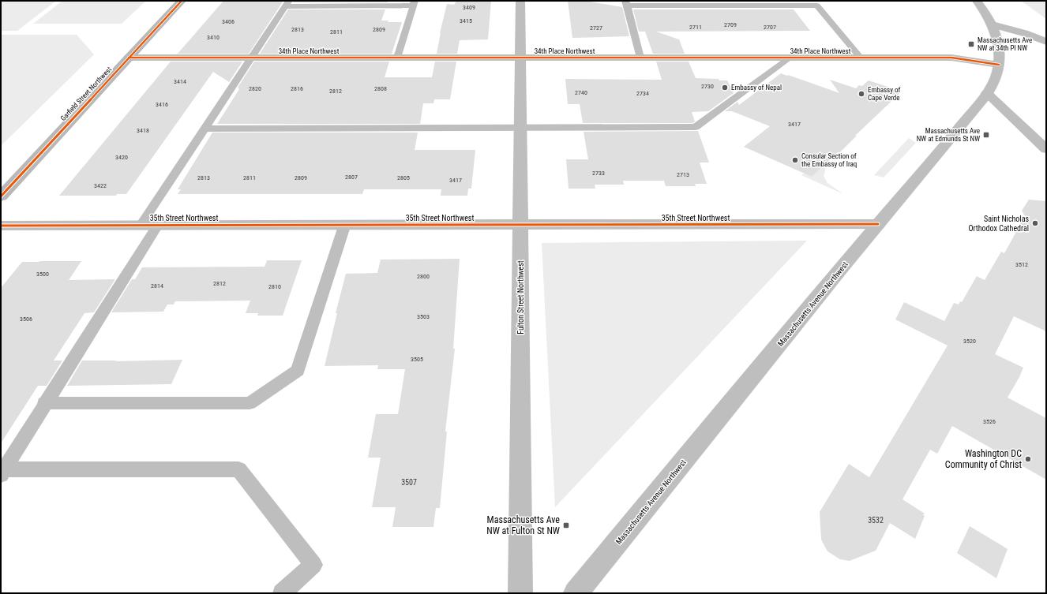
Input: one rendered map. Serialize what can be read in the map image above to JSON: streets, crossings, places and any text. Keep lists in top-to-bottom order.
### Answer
{
  "streets": {
    "main road": ["Garfield Street Northwest"],
    "street": [
      "34th Place Northwest",
      "35th Street Northwest",
      "Fulton Street Northwest",
      "Massachusetts Avenue Northwest"
    ]
  },
  "crossings": [
    ["34th Place Northwest", "Garfield Street Northwest"],
    ["34th Place Northwest", "Fulton Street Northwest"],
    ["34th Place Northwest", "Massachusetts Avenue Northwest"],
    ["35th Street Northwest", "Fulton Street Northwest"],
    ["35th Street Northwest", "Massachusetts Avenue Northwest"]
  ],
  "places": {
    "transit": ["Massachusetts Ave NW at 34th Pl NW", "Massachusetts Ave NW at Edmunds St NW", "Massachusetts Ave NW at Fulton St NW"],
    "other": [
      "Embassy of Nepal",
      "Embassy of Cape Verde",
      "Consular Section of the Embassy of Iraq",
      "Saint Nicholas Orthodox Cathedral",
      "Washington DC Community of Christ"
    ]
  },
  "house_numbers": [
    "3409",
    "3415",
    "3406",
    "2709",
    "2711",
    "2707",
    "2727",
    "2813",
    "2809",
    "2811",
    "3410",
    "3414",
    "2730",
    "2820",
    "2816",
    "2808",
    "2812",
    "2740",
    "2734",
    "3416",
    "3417",
    "3418",
    "3420",
    "2733",
    "2713",
    "2807",
    "2813",
    "2811",
    "2809",
    "2805",
    "3417",
    "3422",
    "3512",
    "3500",
    "2800",
    "2812",
    "2814",
    "2810",
    "3503",
    "3506",
    "3520",
    "3505",
    "3526",
    "3507",
    "3532"
  ]
}
